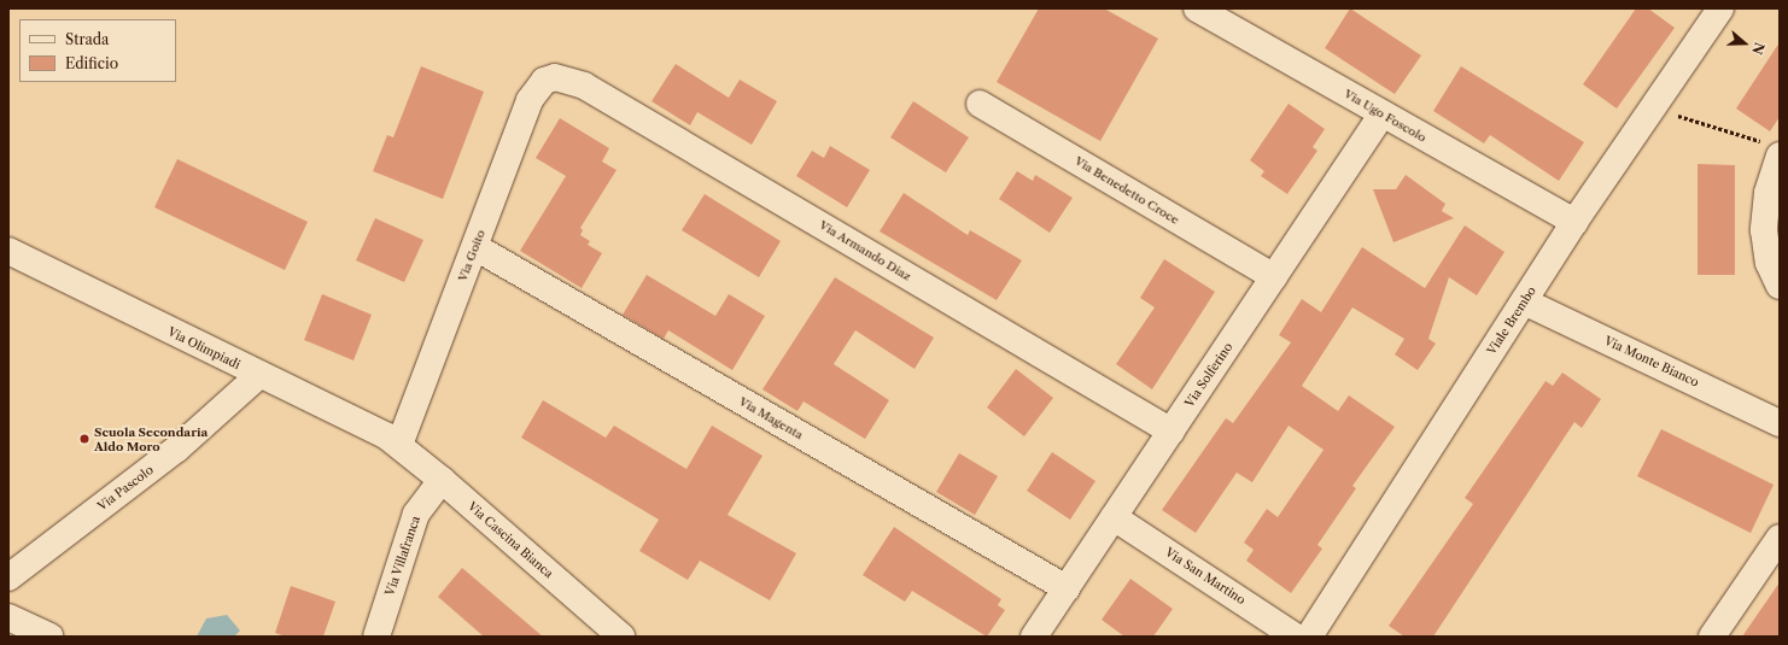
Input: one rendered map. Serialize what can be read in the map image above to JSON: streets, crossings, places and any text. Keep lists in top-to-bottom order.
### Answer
{
  "streets": {
    "street": [
      "Via Ugo Foscolo",
      "Via Benedetto Croce",
      "Via Armando Diaz",
      "Via Goito",
      "Viale Brembo",
      "Via Olimpiadi",
      "Via Monte Bianco",
      "Via Solferino",
      "Via Magenta",
      "Via Pascolo",
      "Via Cascina Bianca",
      "Via Villafranca",
      "Via San Martino"
    ]
  },
  "crossings": [
    ["Via Ugo Foscolo", "Viale Brembo"],
    ["Via Ugo Foscolo", "Via Solferino"],
    ["Via Benedetto Croce", "Via Solferino"],
    ["Via Armando Diaz", "Via Goito"],
    ["Via Armando Diaz", "Via Solferino"],
    ["Via Goito", "Via Olimpiadi"],
    ["Via Goito", "Via Magenta"],
    ["Via Goito", "Via Cascina Bianca"],
    ["Viale Brembo", "Via Monte Bianco"],
    ["Via Olimpiadi", "Via Pascolo"],
    ["Via Olimpiadi", "Via Cascina Bianca"],
    ["Via Solferino", "Via Magenta"],
    ["Via Solferino", "Via San Martino"],
    ["Via Cascina Bianca", "Via Villafranca"]
  ],
  "places": ["Scuola Secondaria Aldo Moro"],
  "legend": ["Strada", "Edificio"],
  "north": "right"
}
